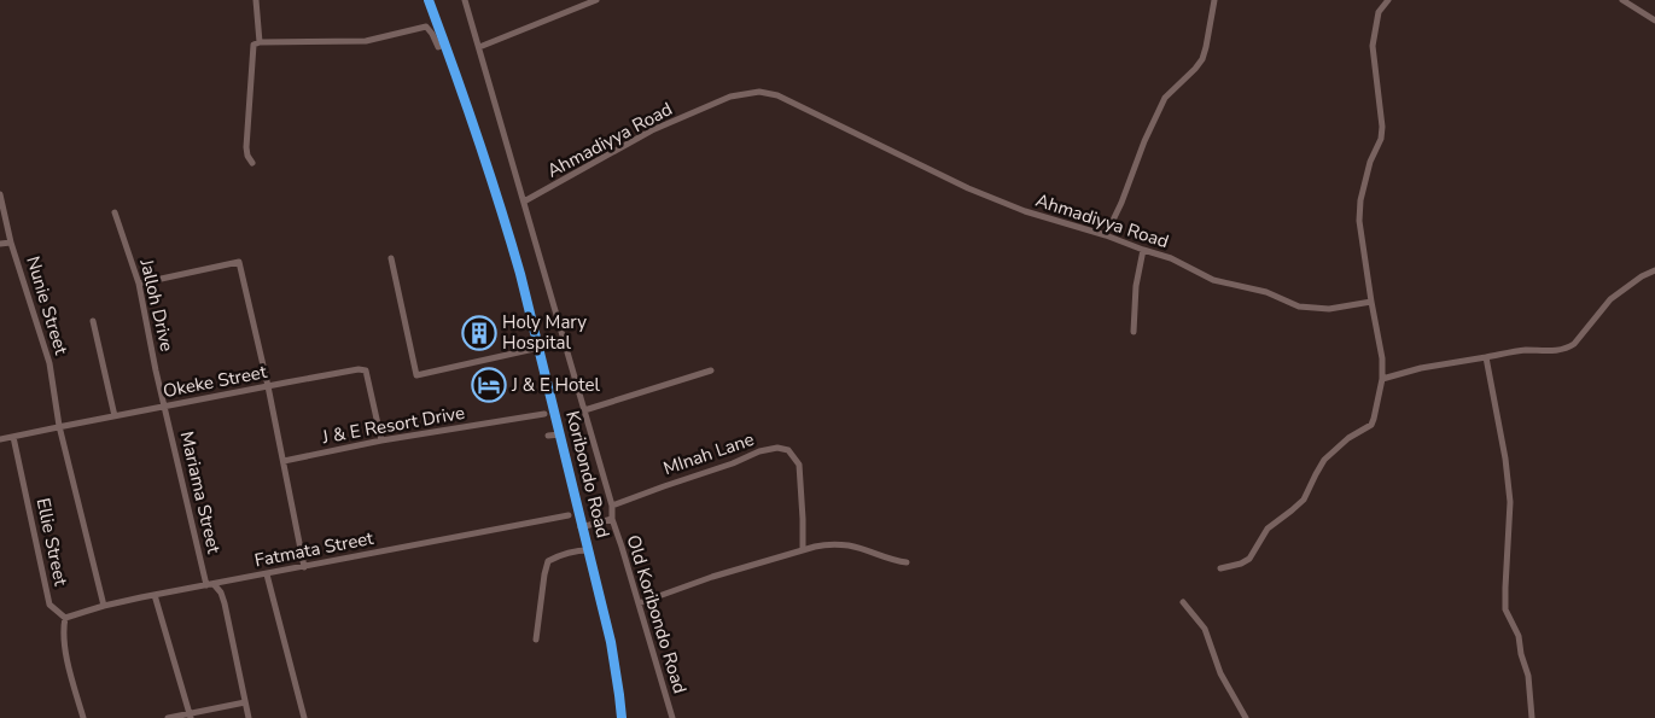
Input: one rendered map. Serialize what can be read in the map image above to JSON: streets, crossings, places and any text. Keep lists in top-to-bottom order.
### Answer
{
  "streets": {
    "highway": ["Koribondo Road"],
    "street": [
      "Ahmadiyya Road",
      "Nunie Street",
      "Jalloh Drive",
      "Okeke Street",
      "J & E Resort Drive",
      "MInah Lane",
      "Mariama Street",
      "Ellie Street",
      "Fatmata Street",
      "Old Koribondo Road"
    ]
  },
  "crossings": [
    ["Ahmadiyya Road", "Old Koribondo Road"],
    ["Nunie Street", "Okeke Street"],
    ["Nunie Street", "Fatmata Street"],
    ["Jalloh Drive", "Okeke Street"],
    ["Jalloh Drive", "Mariama Street"],
    ["Okeke Street", "J & E Resort Drive"],
    ["Okeke Street", "Mariama Street"],
    ["Okeke Street", "Ellie Street"],
    ["MInah Lane", "Old Koribondo Road"],
    ["Koribondo Road", "Old Koribondo Road"],
    ["Mariama Street", "Fatmata Street"],
    ["Ellie Street", "Fatmata Street"]
  ],
  "places": {
    "building": ["Holy Mary Hospital"],
    "hotel": ["J & E Hotel"]
  }
}
